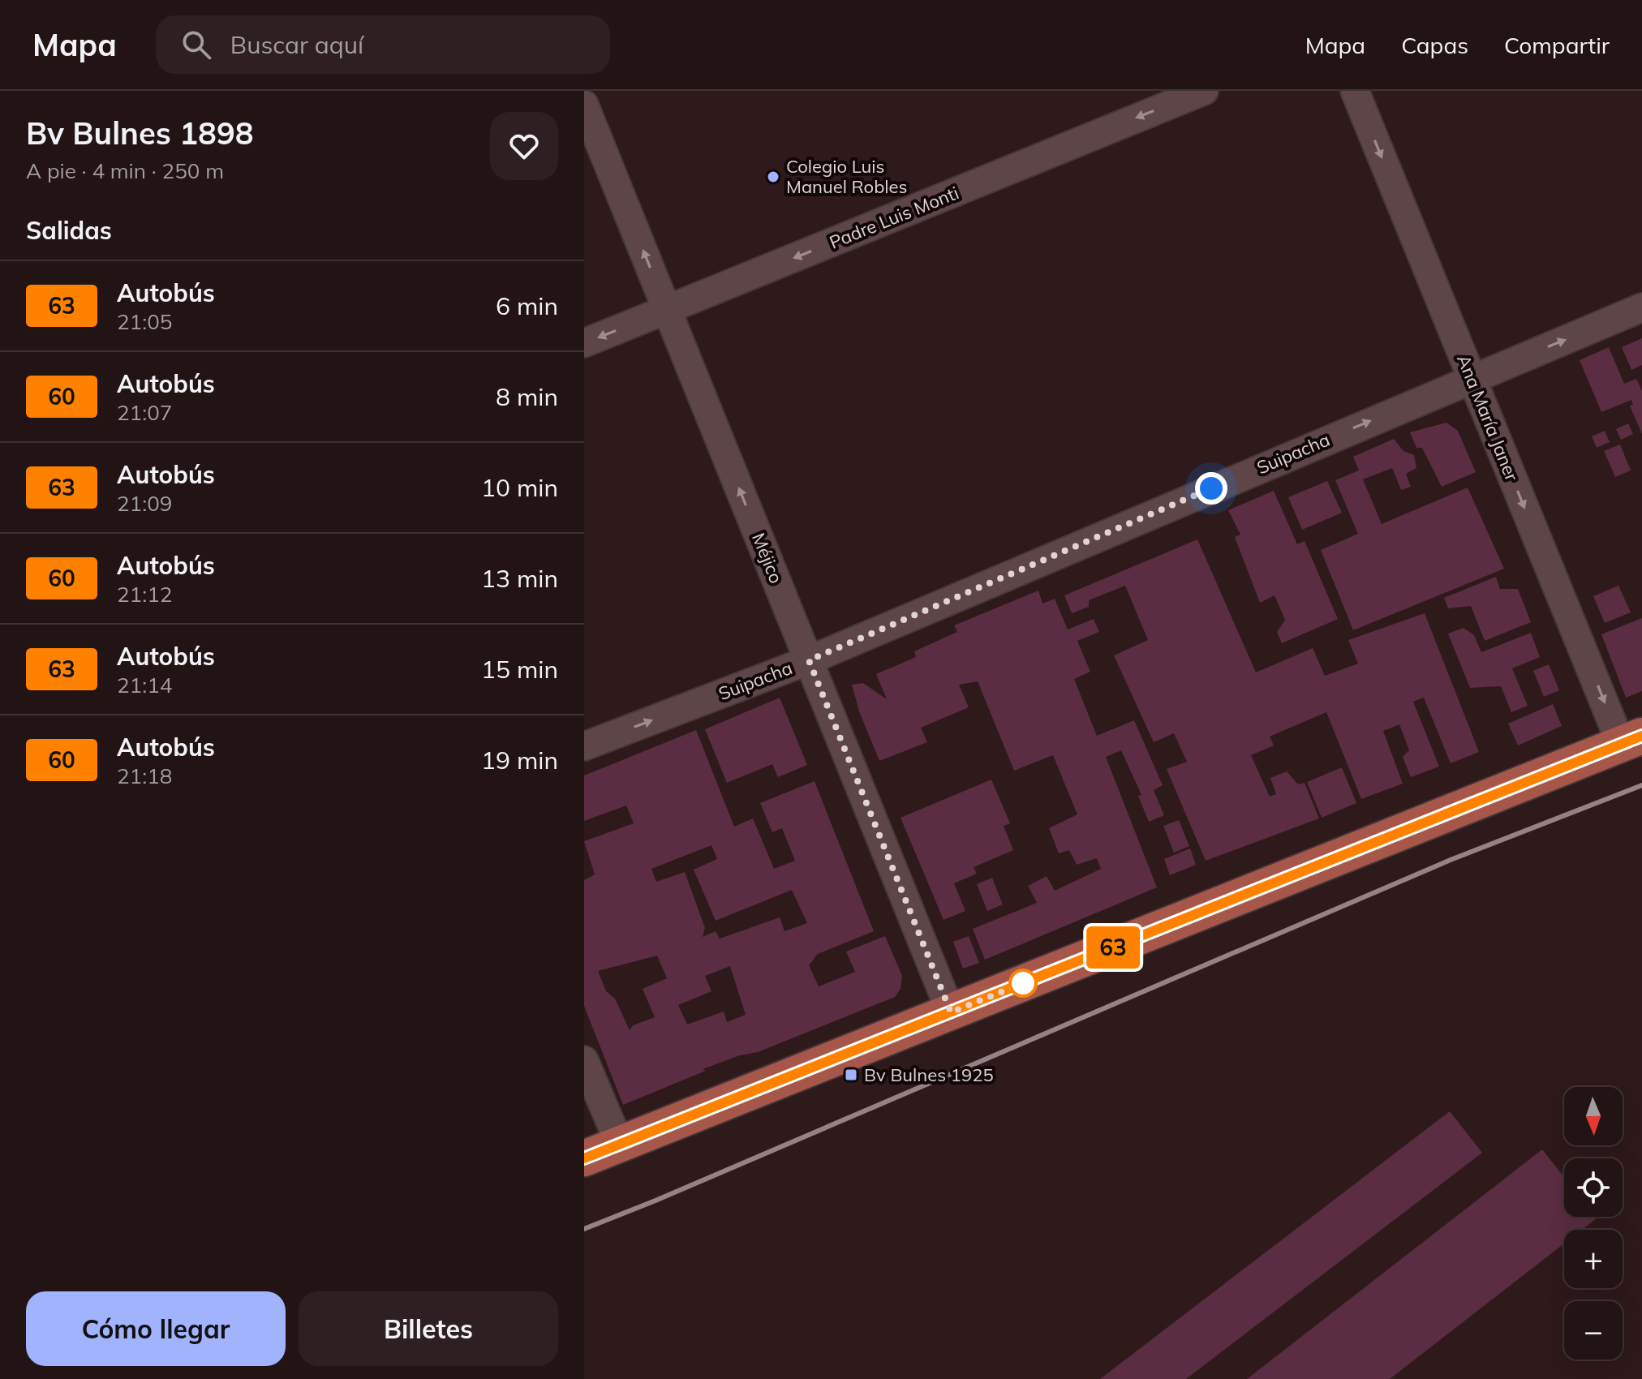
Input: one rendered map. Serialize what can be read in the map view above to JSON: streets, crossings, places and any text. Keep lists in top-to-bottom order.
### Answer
{
  "streets": {
    "street": [
      "Padre Luis Monti",
      "Ana María Janer",
      "Suipacha",
      "Méjico"
    ]
  },
  "crossings": [
    ["Padre Luis Monti", "Méjico"],
    ["Ana María Janer", "Suipacha"],
    ["Suipacha", "Méjico"]
  ],
  "one_way": [
    "Padre Luis Monti",
    "Ana María Janer",
    "Suipacha",
    "Méjico"
  ],
  "places": {
    "other": ["Colegio Luis Manuel Robles"],
    "transit": ["Bv Bulnes 1925"]
  },
  "lines": ["bus line 63"],
  "north": "bottom",
  "page": {
    "header": "Mapa",
    "search": "Buscar aquí",
    "nav": ["Mapa", "Capas", "Compartir"],
    "heading": [
      ["Bv Bulnes 1898", "A pie · 4 min · 250 m"],
      "Salidas"
    ],
    "on_map": "63",
    "list": [
      {
        "mark": "63",
        "name": "Autobús",
        "note": "21:05",
        "value": "6 min"
      },
      {
        "mark": "60",
        "name": "Autobús",
        "note": "21:07",
        "value": "8 min"
      },
      {
        "mark": "63",
        "name": "Autobús",
        "note": "21:09",
        "value": "10 min"
      },
      {
        "mark": "60",
        "name": "Autobús",
        "note": "21:12",
        "value": "13 min"
      },
      {
        "mark": "63",
        "name": "Autobús",
        "note": "21:14",
        "value": "15 min"
      },
      {
        "mark": "60",
        "name": "Autobús",
        "note": "21:18",
        "value": "19 min"
      }
    ],
    "map_buttons": ["+", "−"],
    "buttons": ["Cómo llegar", "Billetes"]
  }
}
